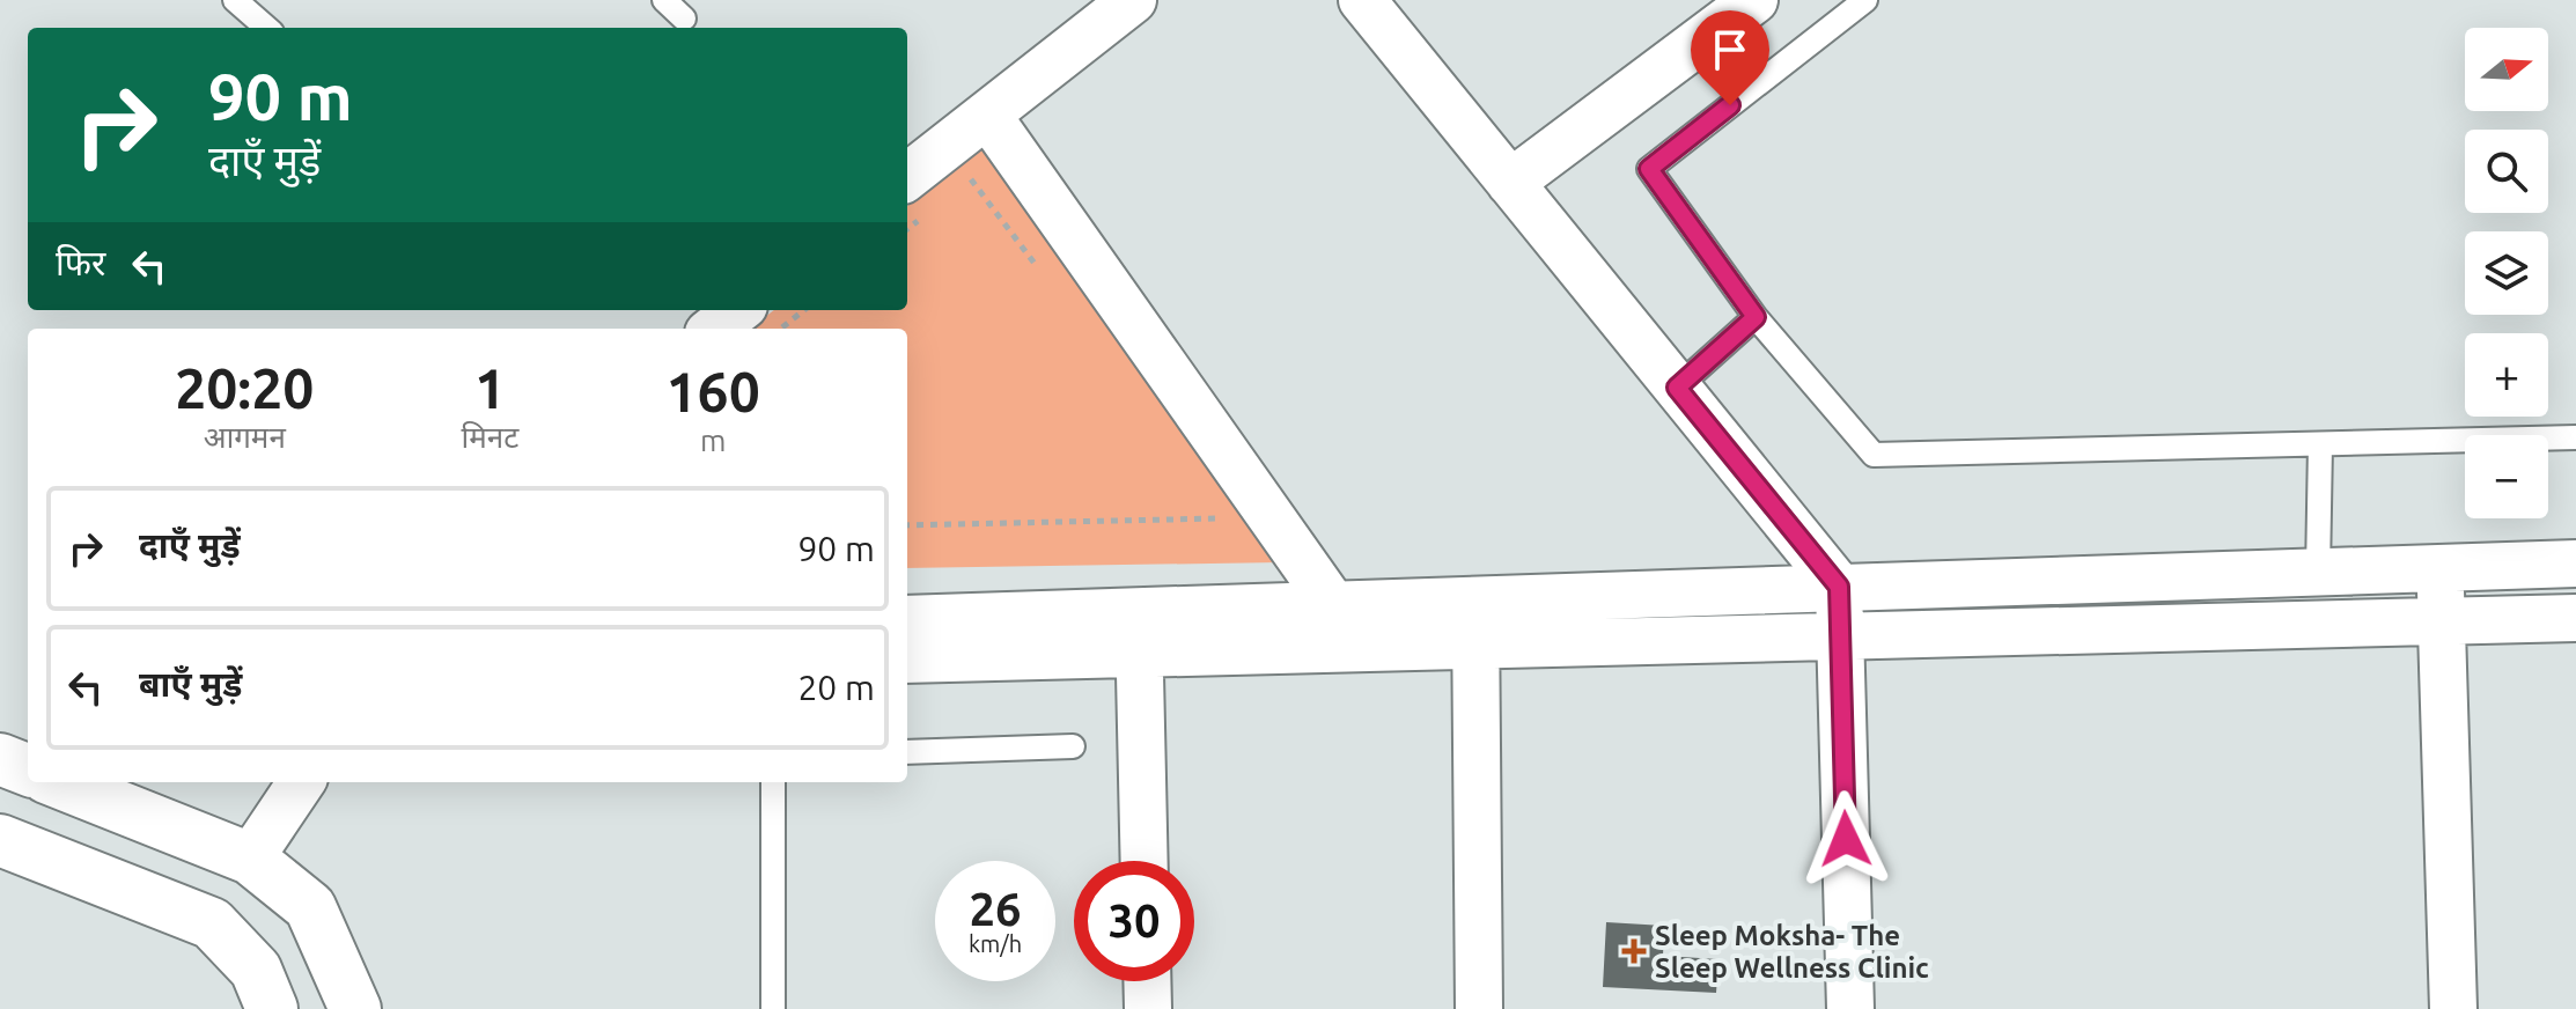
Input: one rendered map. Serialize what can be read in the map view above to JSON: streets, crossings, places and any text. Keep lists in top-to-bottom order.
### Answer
{
  "places": {
    "health": ["Sleep Moksha- The Sleep Wellness Clinic"]
  },
  "north": "right",
  "page": {
    "map_buttons": ["+", "−"],
    "turn": ["90 m", "दाएँ मुड़ें"],
    "then": "फिर",
    "eta": [
      "20:20",
      "आगमन",
      "1",
      "मिनट",
      "160",
      "m"
    ],
    "list": [
      {
        "name": "दाएँ मुड़ें",
        "value": "90 m"
      },
      {
        "name": "बाएँ मुड़ें",
        "value": "20 m"
      }
    ],
    "speed": "26 km/h",
    "limit": "30"
  }
}
